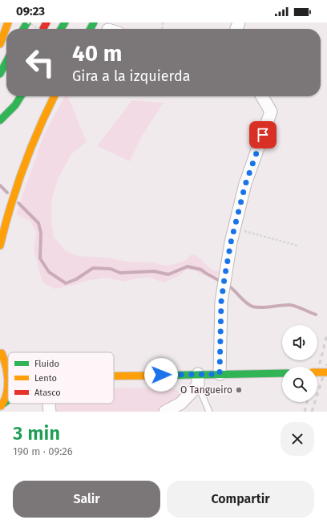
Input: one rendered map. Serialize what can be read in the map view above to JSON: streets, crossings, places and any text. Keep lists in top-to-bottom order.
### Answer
{
  "places": ["O Tangueiro"],
  "legend": ["Fluido", "Lento", "Atasco"],
  "page": {
    "status": "09:23",
    "turn": ["40 m", "Gira a la izquierda"],
    "heading": ["3 min", "190 m · 09:26"],
    "buttons": ["Salir", "Compartir"]
  }
}
